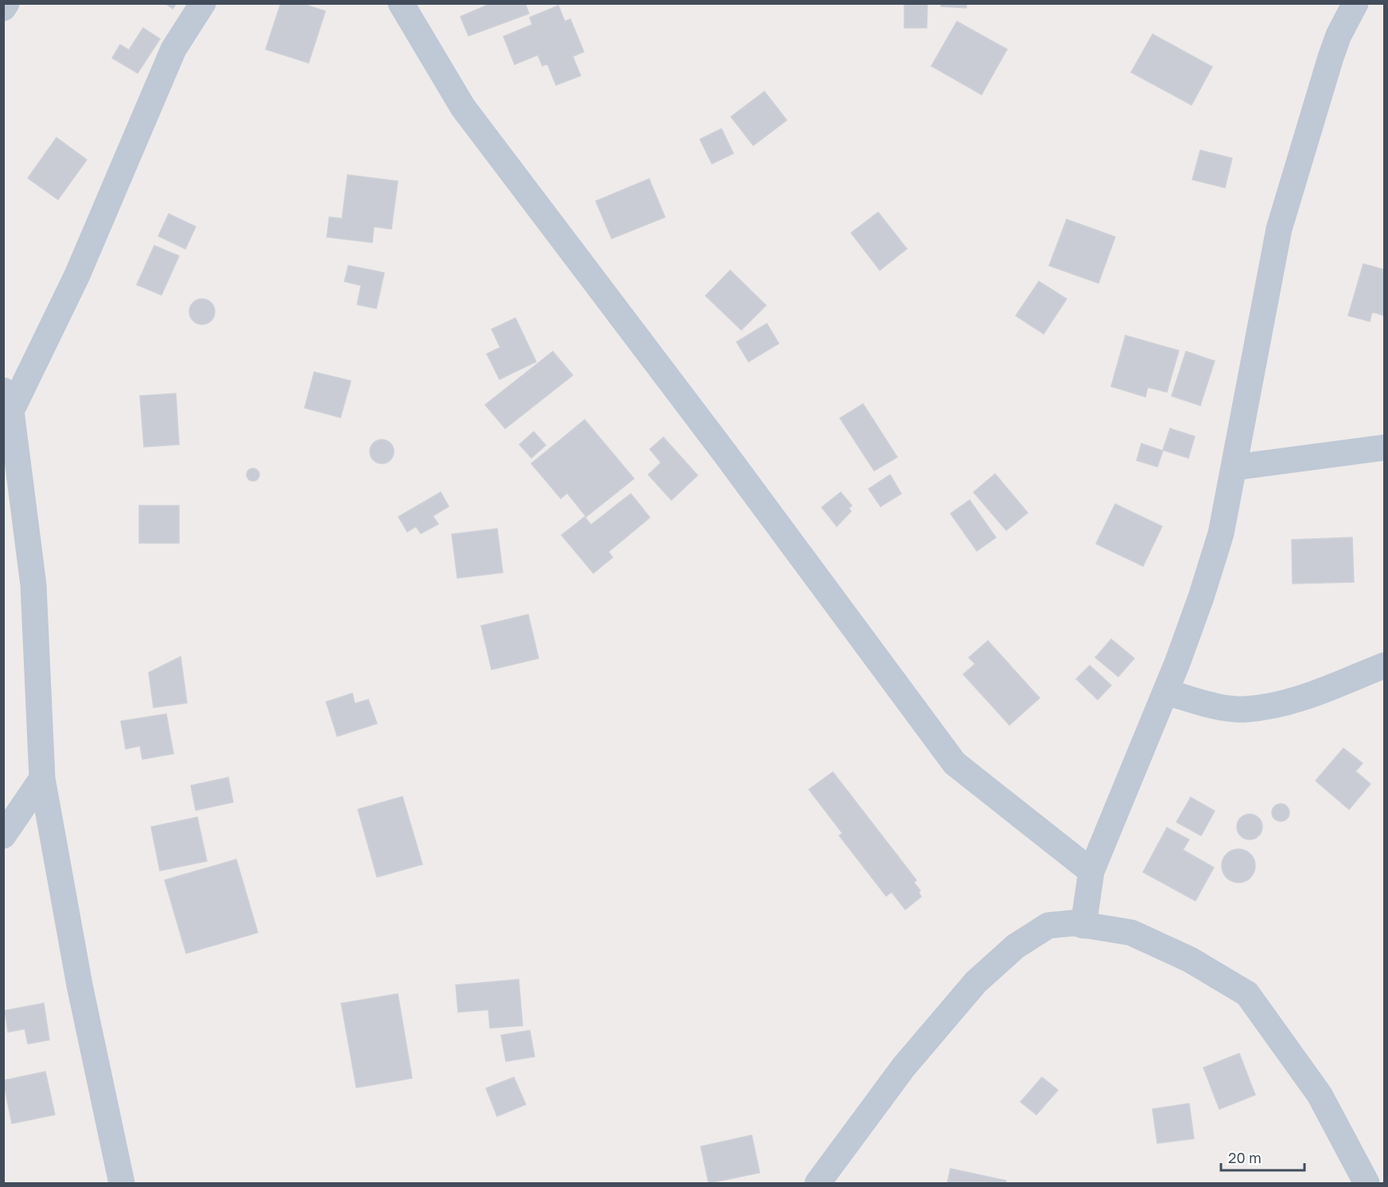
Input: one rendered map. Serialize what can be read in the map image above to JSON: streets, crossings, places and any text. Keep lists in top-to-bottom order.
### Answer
{
  "scale_bar": "20 m"
}
